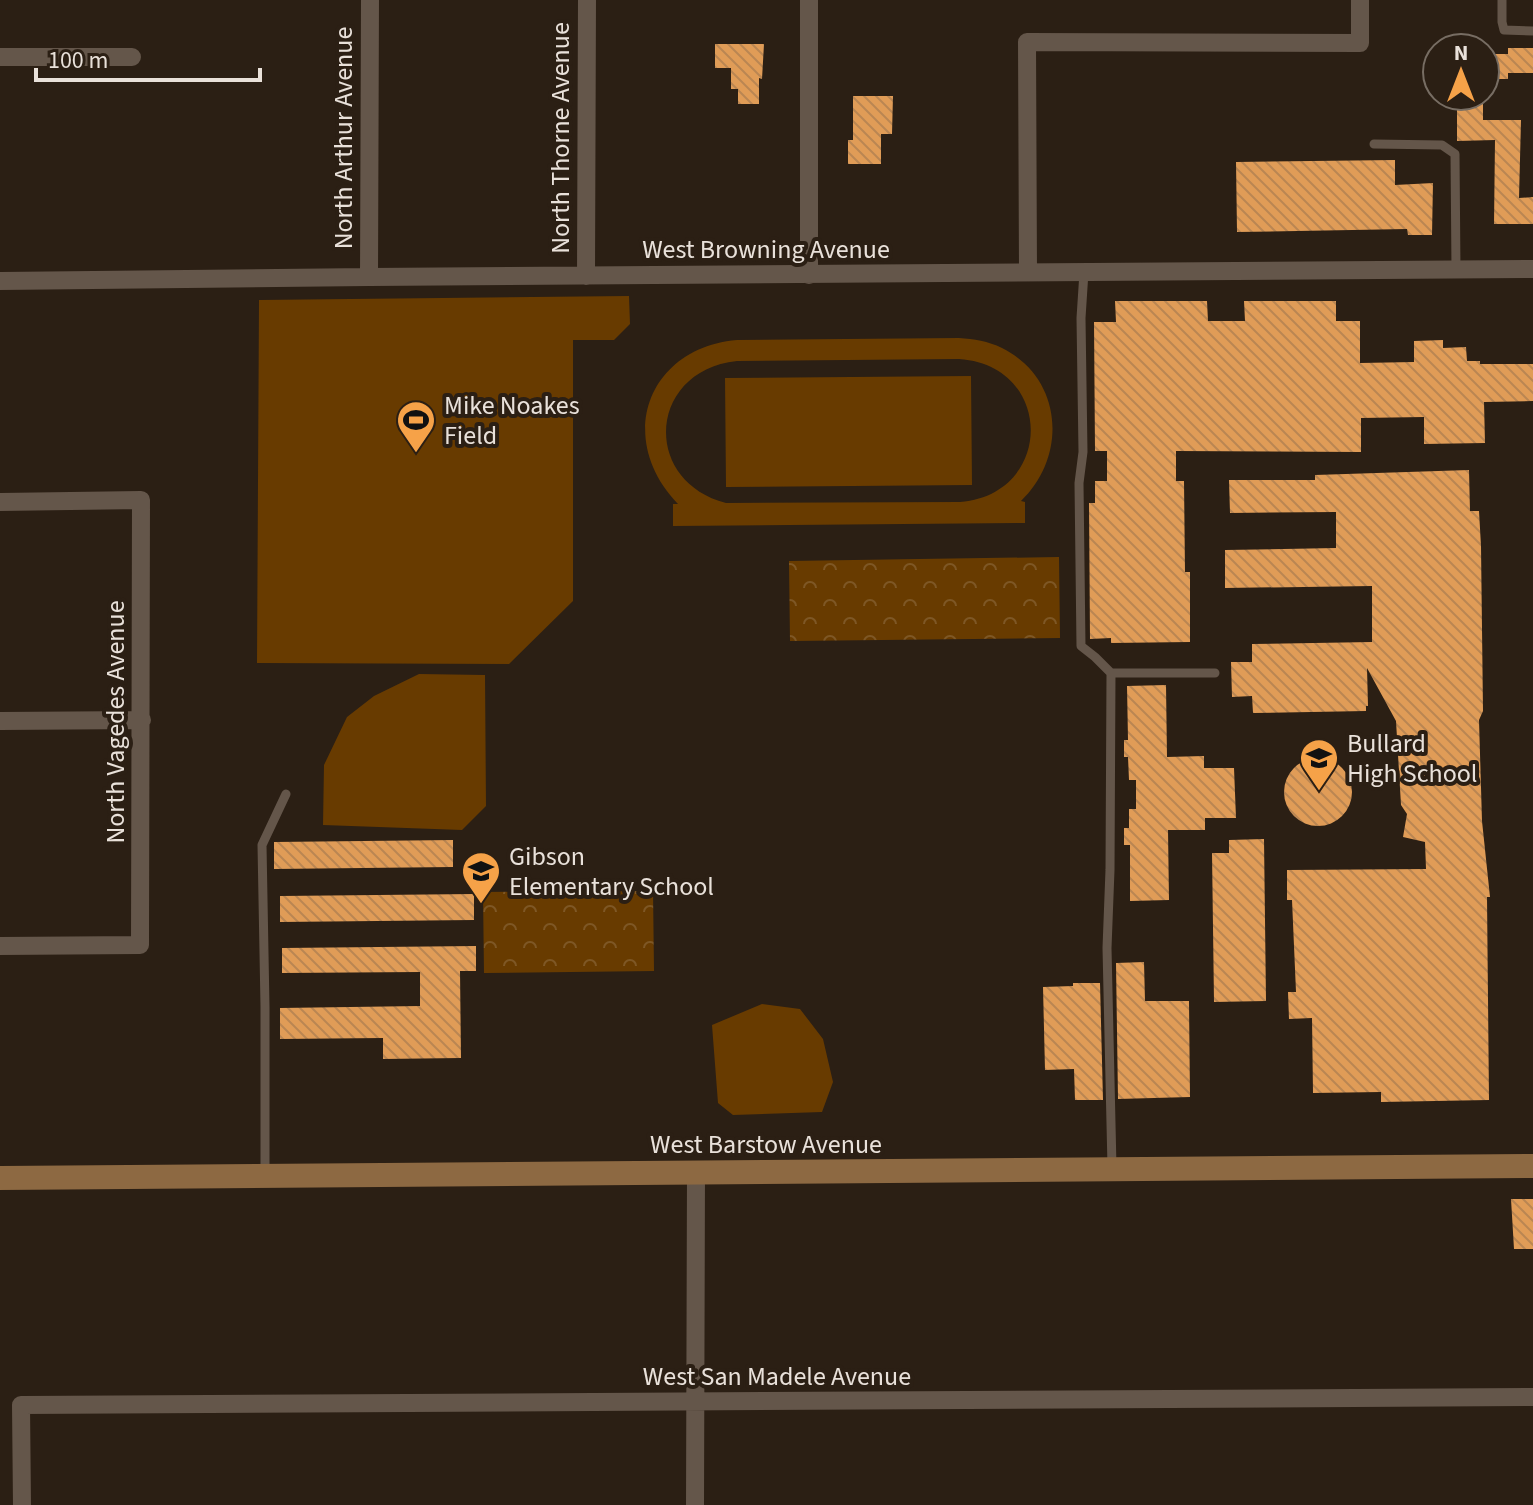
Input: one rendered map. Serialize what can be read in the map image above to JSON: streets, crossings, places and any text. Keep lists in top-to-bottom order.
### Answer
{
  "streets": {
    "street": [
      "North Arthur Avenue",
      "North Thorne Avenue",
      "West Browning Avenue",
      "North Vagedes Avenue",
      "West Barstow Avenue",
      "West San Madele Avenue"
    ]
  },
  "crossings": [
    ["North Arthur Avenue", "West Browning Avenue"],
    ["North Thorne Avenue", "West Browning Avenue"]
  ],
  "places": {
    "sports": ["Mike Noakes Field"],
    "school or university": ["Bullard High School", "Gibson Elementary School"]
  },
  "scale_bar": "100 m",
  "north": "top"
}
